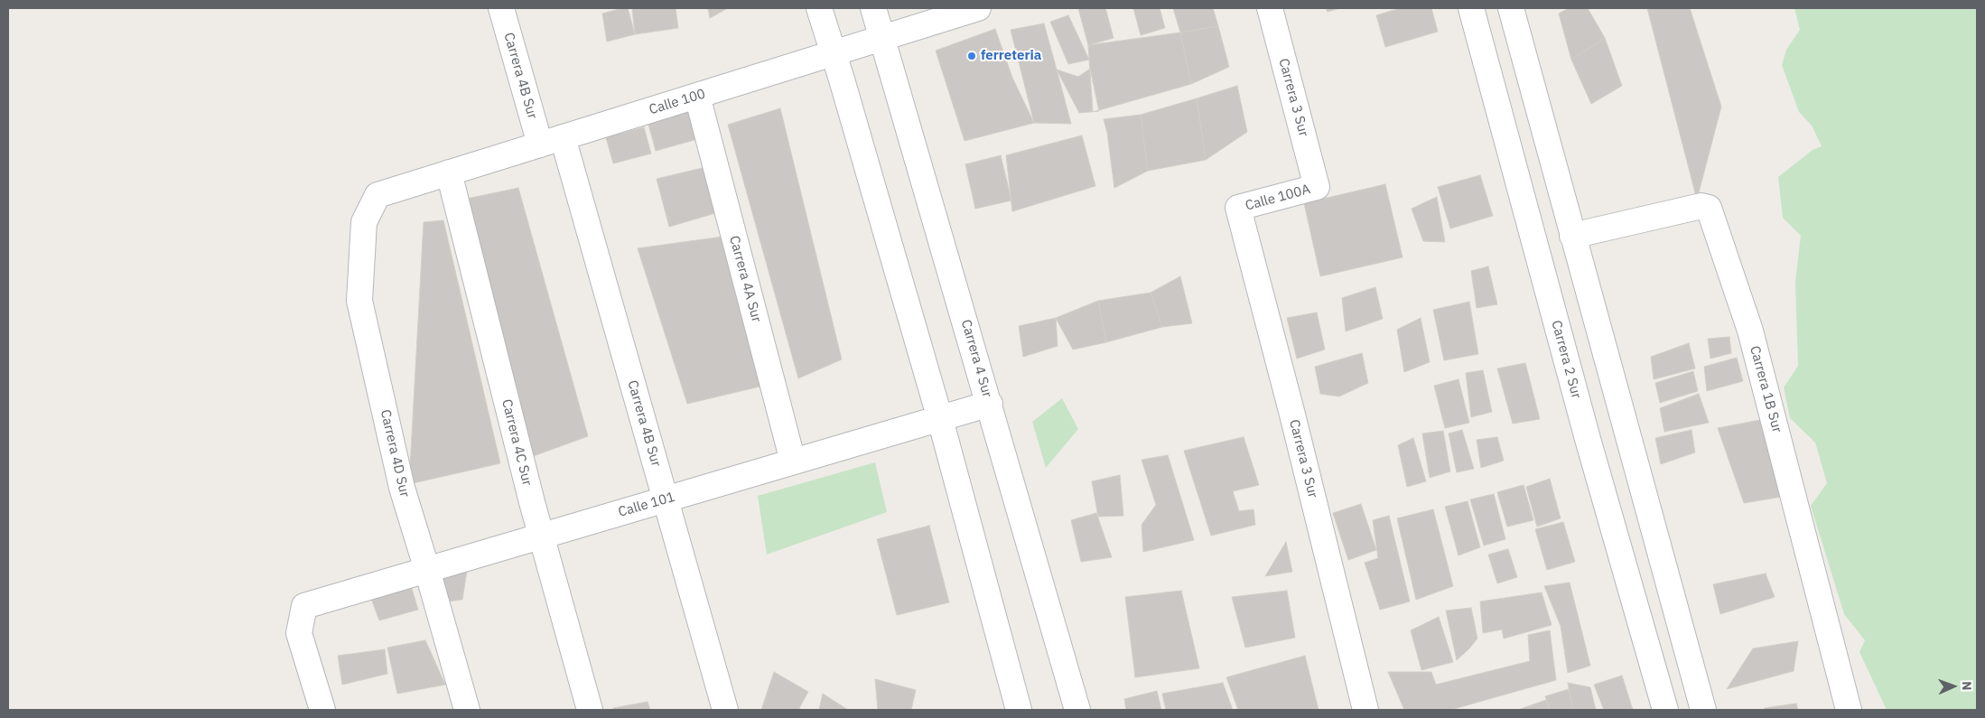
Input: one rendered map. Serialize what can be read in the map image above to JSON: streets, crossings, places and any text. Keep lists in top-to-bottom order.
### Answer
{
  "streets": {
    "street": [
      "Carrera 4B Sur",
      "Carrera 3 Sur",
      "Calle 100",
      "Calle 100A",
      "Carrera 4A Sur",
      "Carrera 4 Sur",
      "Carrera 2 Sur",
      "Carrera 1B Sur",
      "Carrera 4C Sur",
      "Carrera 4D Sur",
      "Calle 101"
    ]
  },
  "crossings": [
    ["Carrera 4B Sur", "Calle 100"],
    ["Carrera 4B Sur", "Calle 101"],
    ["Carrera 3 Sur", "Calle 100A"],
    ["Calle 100", "Carrera 4A Sur"],
    ["Calle 100", "Carrera 4 Sur"],
    ["Calle 100", "Carrera 4C Sur"],
    ["Calle 100", "Carrera 4D Sur"],
    ["Carrera 4A Sur", "Calle 101"],
    ["Carrera 4 Sur", "Calle 101"],
    ["Carrera 4C Sur", "Calle 101"],
    ["Carrera 4D Sur", "Calle 101"]
  ],
  "places": ["ferreteria"],
  "north": "right"
}
